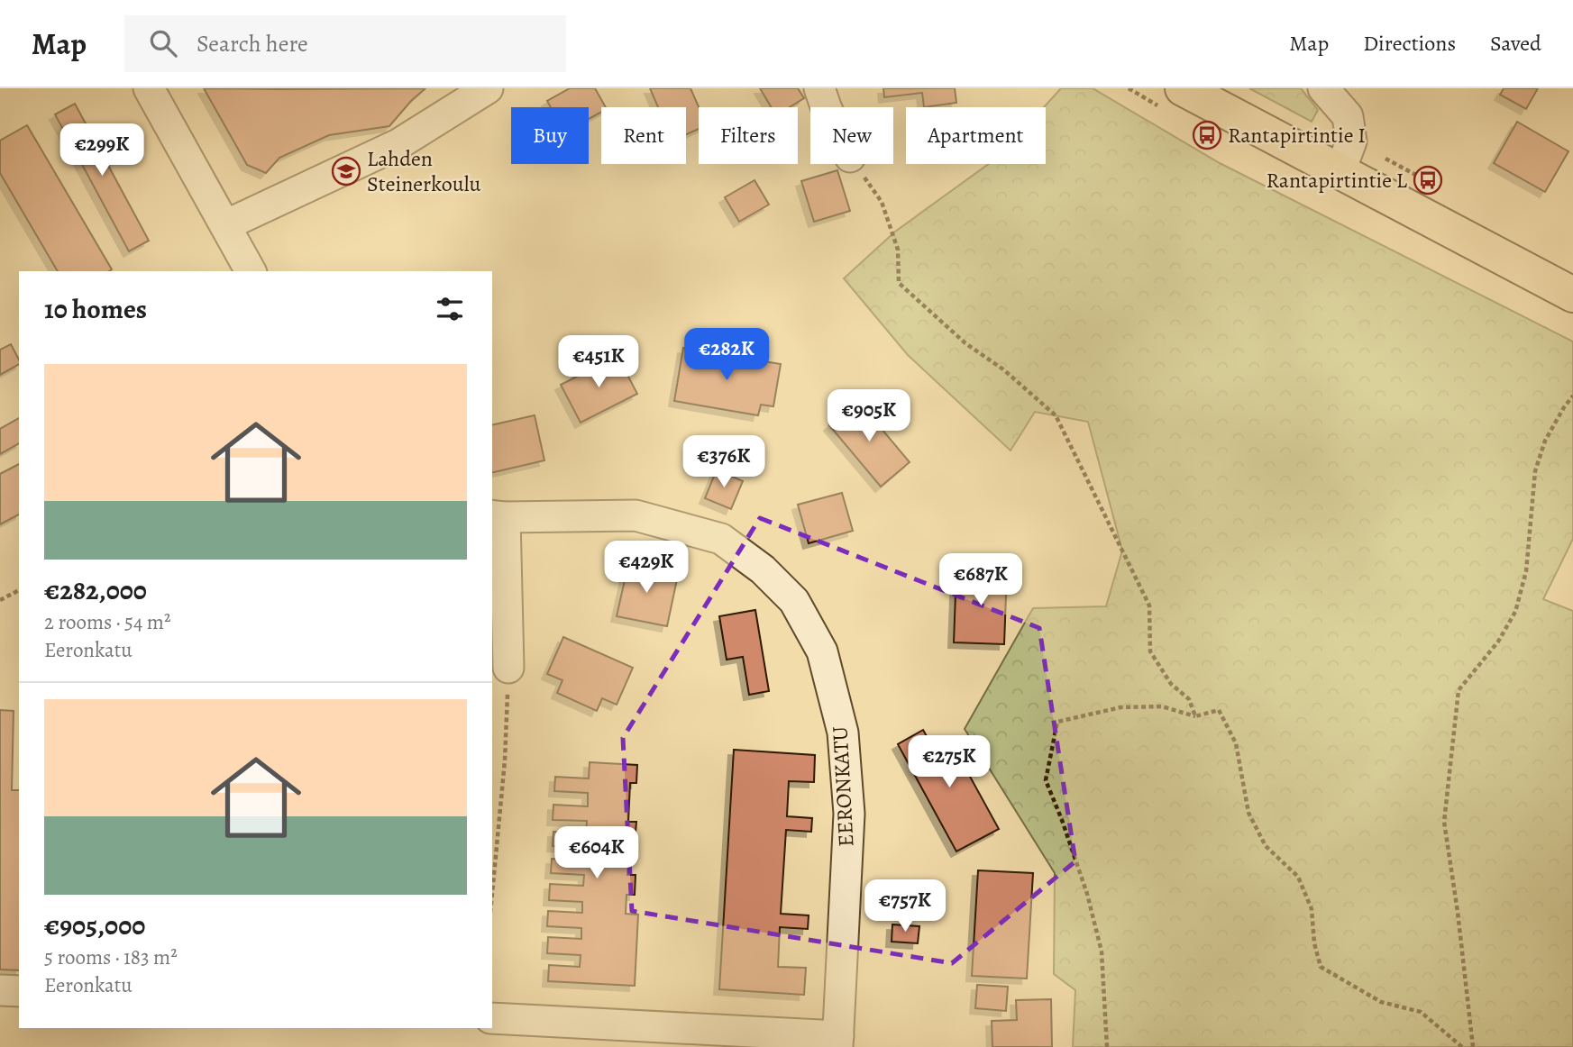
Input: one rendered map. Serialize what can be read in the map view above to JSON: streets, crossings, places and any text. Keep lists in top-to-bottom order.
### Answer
{
  "streets": {
    "street": ["EERONKATU"]
  },
  "places": {
    "bus stop": ["Rantapirtintie I", "Rantapirtintie L"],
    "school or university": ["Lahden Steinerkoulu"]
  },
  "page": {
    "header": "Map",
    "search": "Search here",
    "nav": ["Map", "Directions", "Saved"],
    "chip": [
      "Buy",
      "Rent",
      "Filters",
      "New",
      "Apartment"
    ],
    "price": [
      "€299K",
      "€282K",
      "€451K",
      "€905K",
      "€376K",
      "€429K",
      "€687K",
      "€275K",
      "€604K",
      "€757K"
    ],
    "heading": "10 homes",
    "list": [
      {
        "name": "€282,000",
        "note": "2 rooms · 54 m² · Eeronkatu"
      },
      {
        "name": "€905,000",
        "note": "5 rooms · 183 m² · Eeronkatu"
      }
    ]
  }
}
